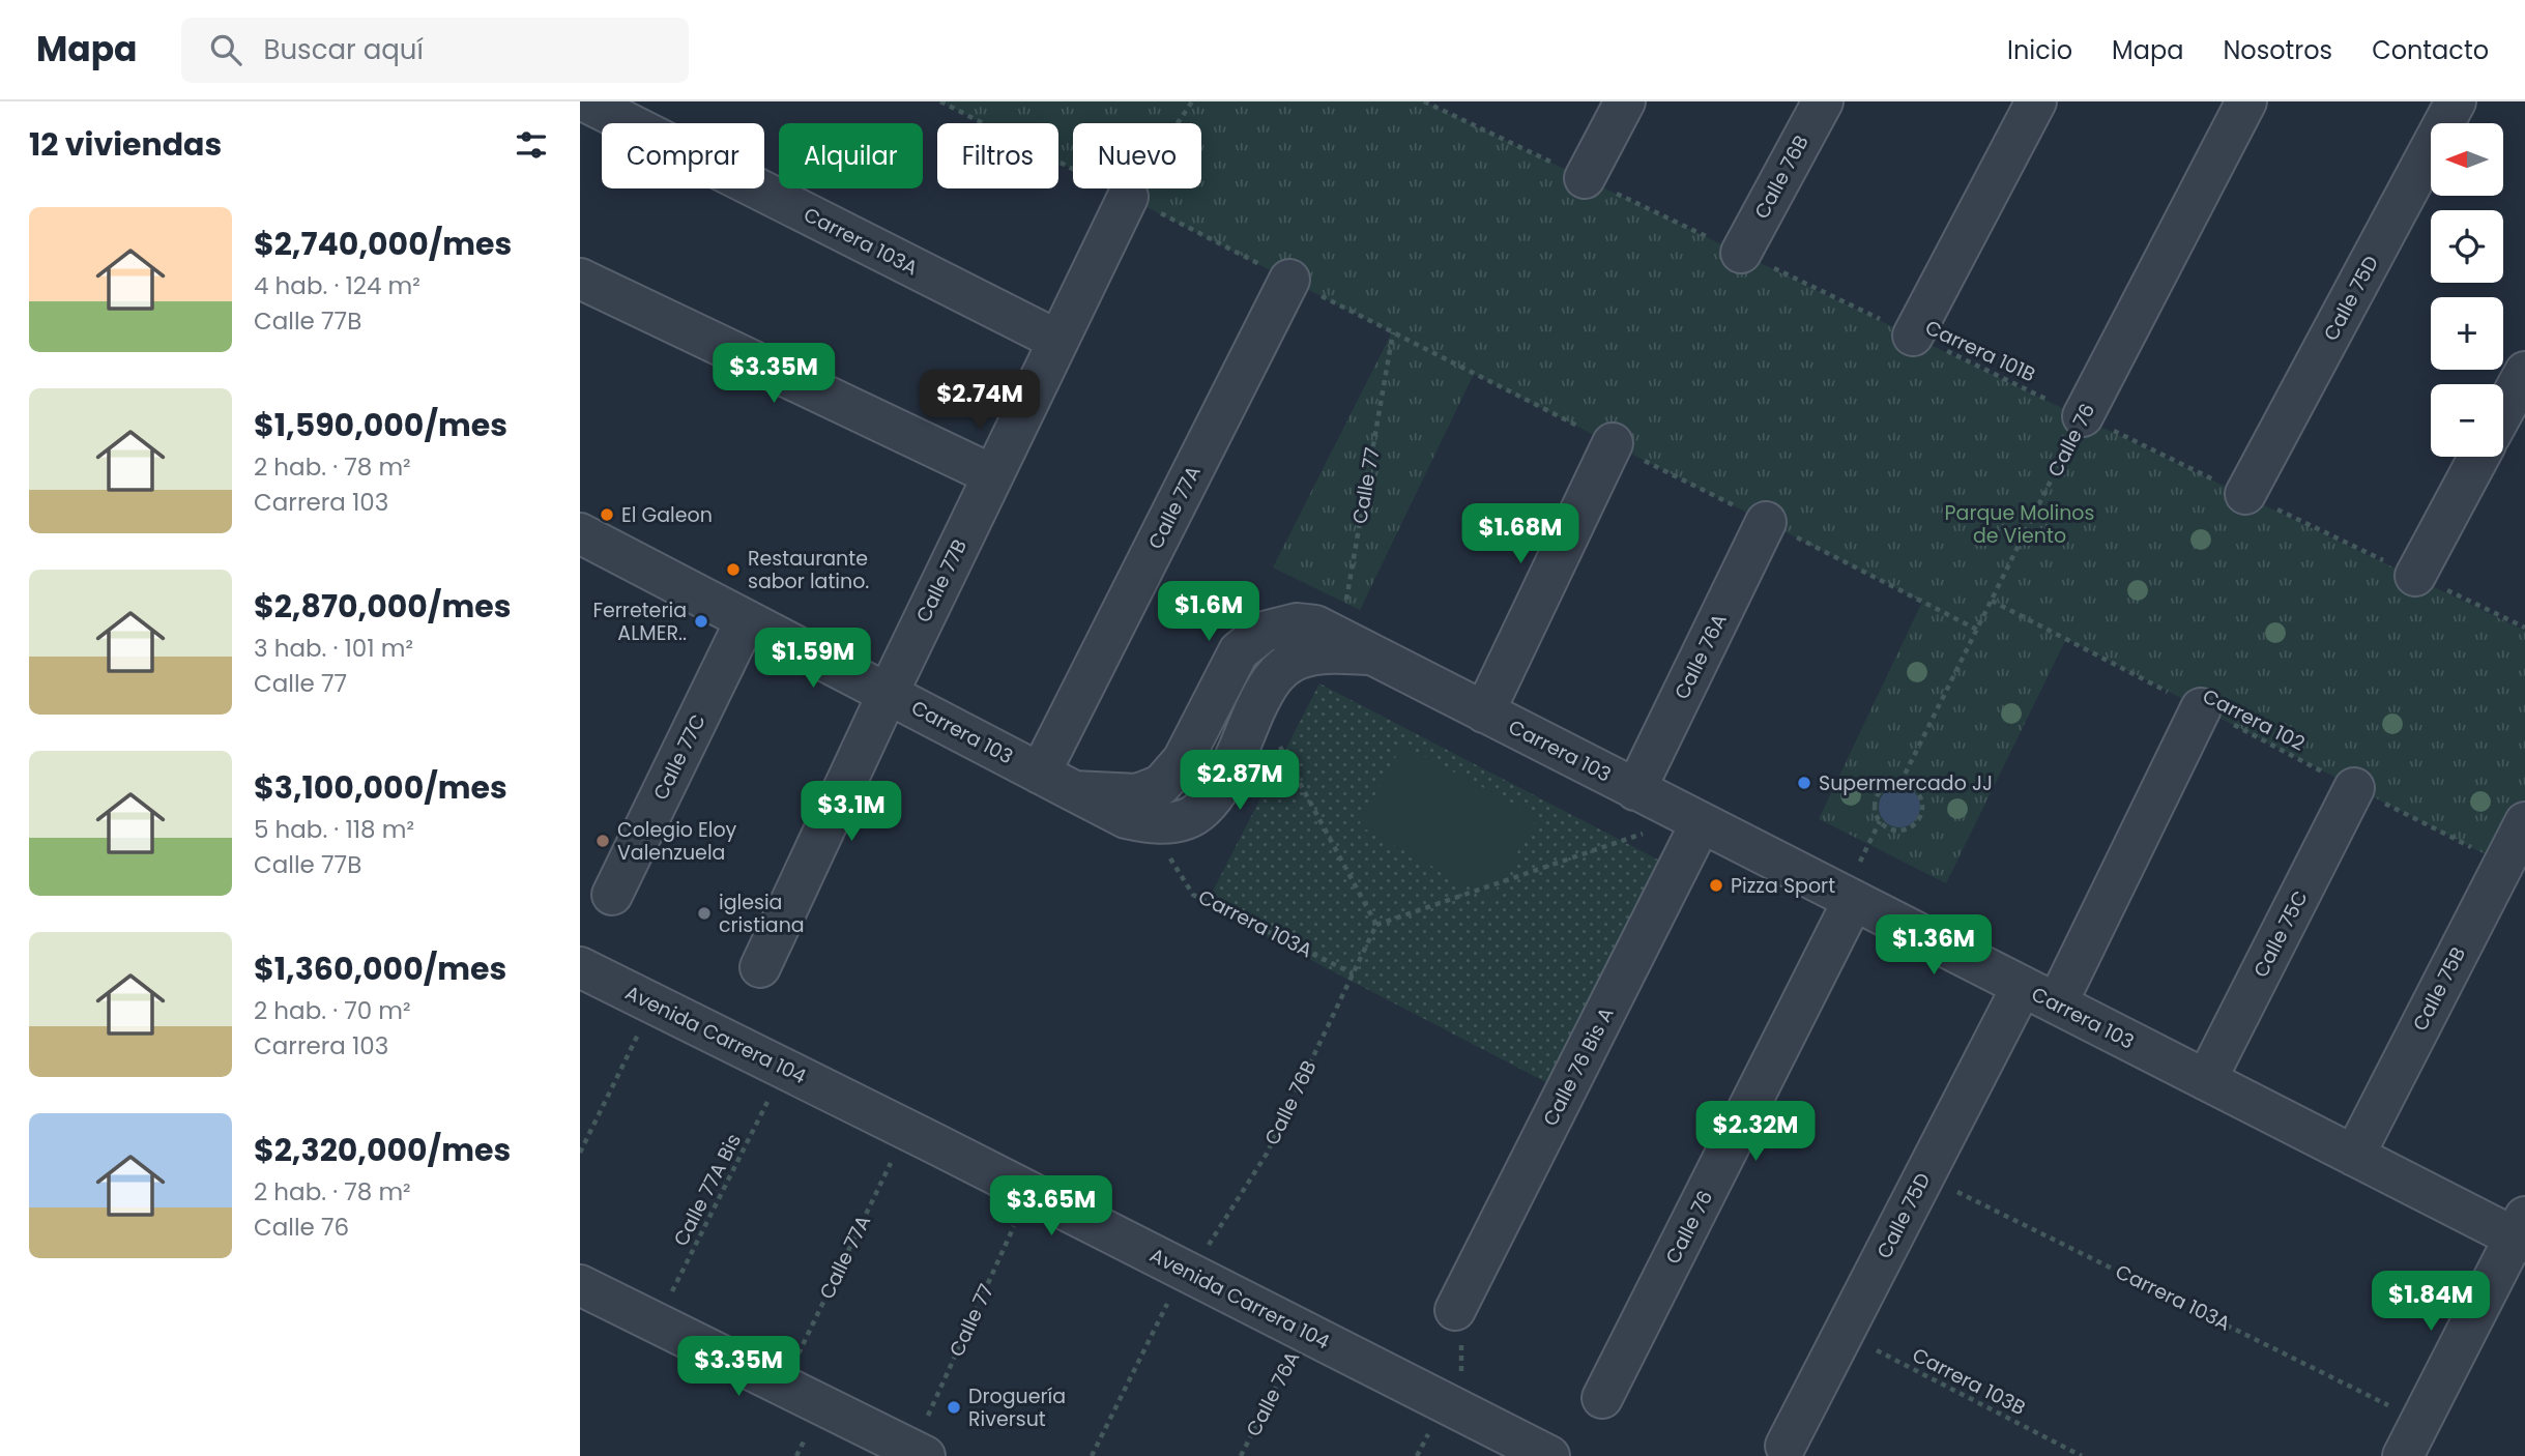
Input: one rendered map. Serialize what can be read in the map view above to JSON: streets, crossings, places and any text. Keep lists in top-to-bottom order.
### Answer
{
  "streets": {
    "street": [
      "Calle 76B",
      "Carrera 103A",
      "Calle 75D",
      "Calle 76",
      "Calle 77A",
      "Calle 77B",
      "Calle 76A",
      "Carrera 103",
      "Calle 77C",
      "Calle 75C",
      "Calle 75B",
      "Avenida Carrera 104",
      "Calle 76 Bis A"
    ],
    "path": [
      "Carrera 101B",
      "Calle 77",
      "Carrera 102",
      "Calle 77A Bis",
      "Carrera 103B"
    ]
  },
  "crossings": [
    ["Calle 76B", "Carrera 103A"],
    ["Calle 76B", "Carrera 101B"],
    ["Calle 76B", "Avenida Carrera 104"],
    ["Carrera 103A", "Calle 75D"],
    ["Carrera 103A", "Calle 77B"],
    ["Calle 75D", "Carrera 101B"],
    ["Calle 75D", "Carrera 103"],
    ["Calle 75D", "Carrera 103B"],
    ["Carrera 101B", "Calle 76"],
    ["Calle 76", "Carrera 102"],
    ["Calle 76", "Carrera 103"],
    ["Calle 77", "Carrera 103"],
    ["Calle 77", "Avenida Carrera 104"],
    ["Calle 77A", "Carrera 103"],
    ["Calle 77A", "Avenida Carrera 104"],
    ["Calle 77B", "Carrera 103"],
    ["Calle 76A", "Carrera 103"],
    ["Calle 76A", "Avenida Carrera 104"],
    ["Carrera 102", "Calle 75C"],
    ["Carrera 102", "Calle 75B"],
    ["Carrera 103", "Calle 77C"],
    ["Carrera 103", "Calle 75C"],
    ["Carrera 103", "Calle 75B"],
    ["Carrera 103", "Calle 76 Bis A"],
    ["Avenida Carrera 104", "Calle 77A Bis"]
  ],
  "parks": ["Parque Molinos de Viento"],
  "places": [
    "El Galeon",
    "Restaurante sabor latino.",
    "Ferreteria ALMER..",
    "Supermercado JJ",
    "Colegio Eloy Valenzuela",
    "Pizza Sport",
    "iglesia cristiana",
    "Droguería Riversut"
  ],
  "north": "left",
  "page": {
    "header": "Mapa",
    "search": "Buscar aquí",
    "nav": [
      "Inicio",
      "Mapa",
      "Nosotros",
      "Contacto"
    ],
    "heading": "12 viviendas",
    "map_buttons": ["+", "−"],
    "chip": [
      "Comprar",
      "Alquilar",
      "Filtros",
      "Nuevo"
    ],
    "list": [
      {
        "name": "$2,740,000/mes",
        "note": "4 hab. · 124 m² · Calle 77B"
      },
      {
        "name": "$1,590,000/mes",
        "note": "2 hab. · 78 m² · Carrera 103"
      },
      {
        "name": "$2,870,000/mes",
        "note": "3 hab. · 101 m² · Calle 77"
      },
      {
        "name": "$3,100,000/mes",
        "note": "5 hab. · 118 m² · Calle 77B"
      },
      {
        "name": "$1,360,000/mes",
        "note": "2 hab. · 70 m² · Carrera 103"
      },
      {
        "name": "$2,320,000/mes",
        "note": "2 hab. · 78 m² · Calle 76"
      }
    ],
    "price": [
      "$3.35M",
      "$2.74M",
      "$1.68M",
      "$1.6M",
      "$1.59M",
      "$2.87M",
      "$3.1M",
      "$1.36M",
      "$2.32M",
      "$3.65M",
      "$1.84M",
      "$3.35M"
    ]
  }
}
